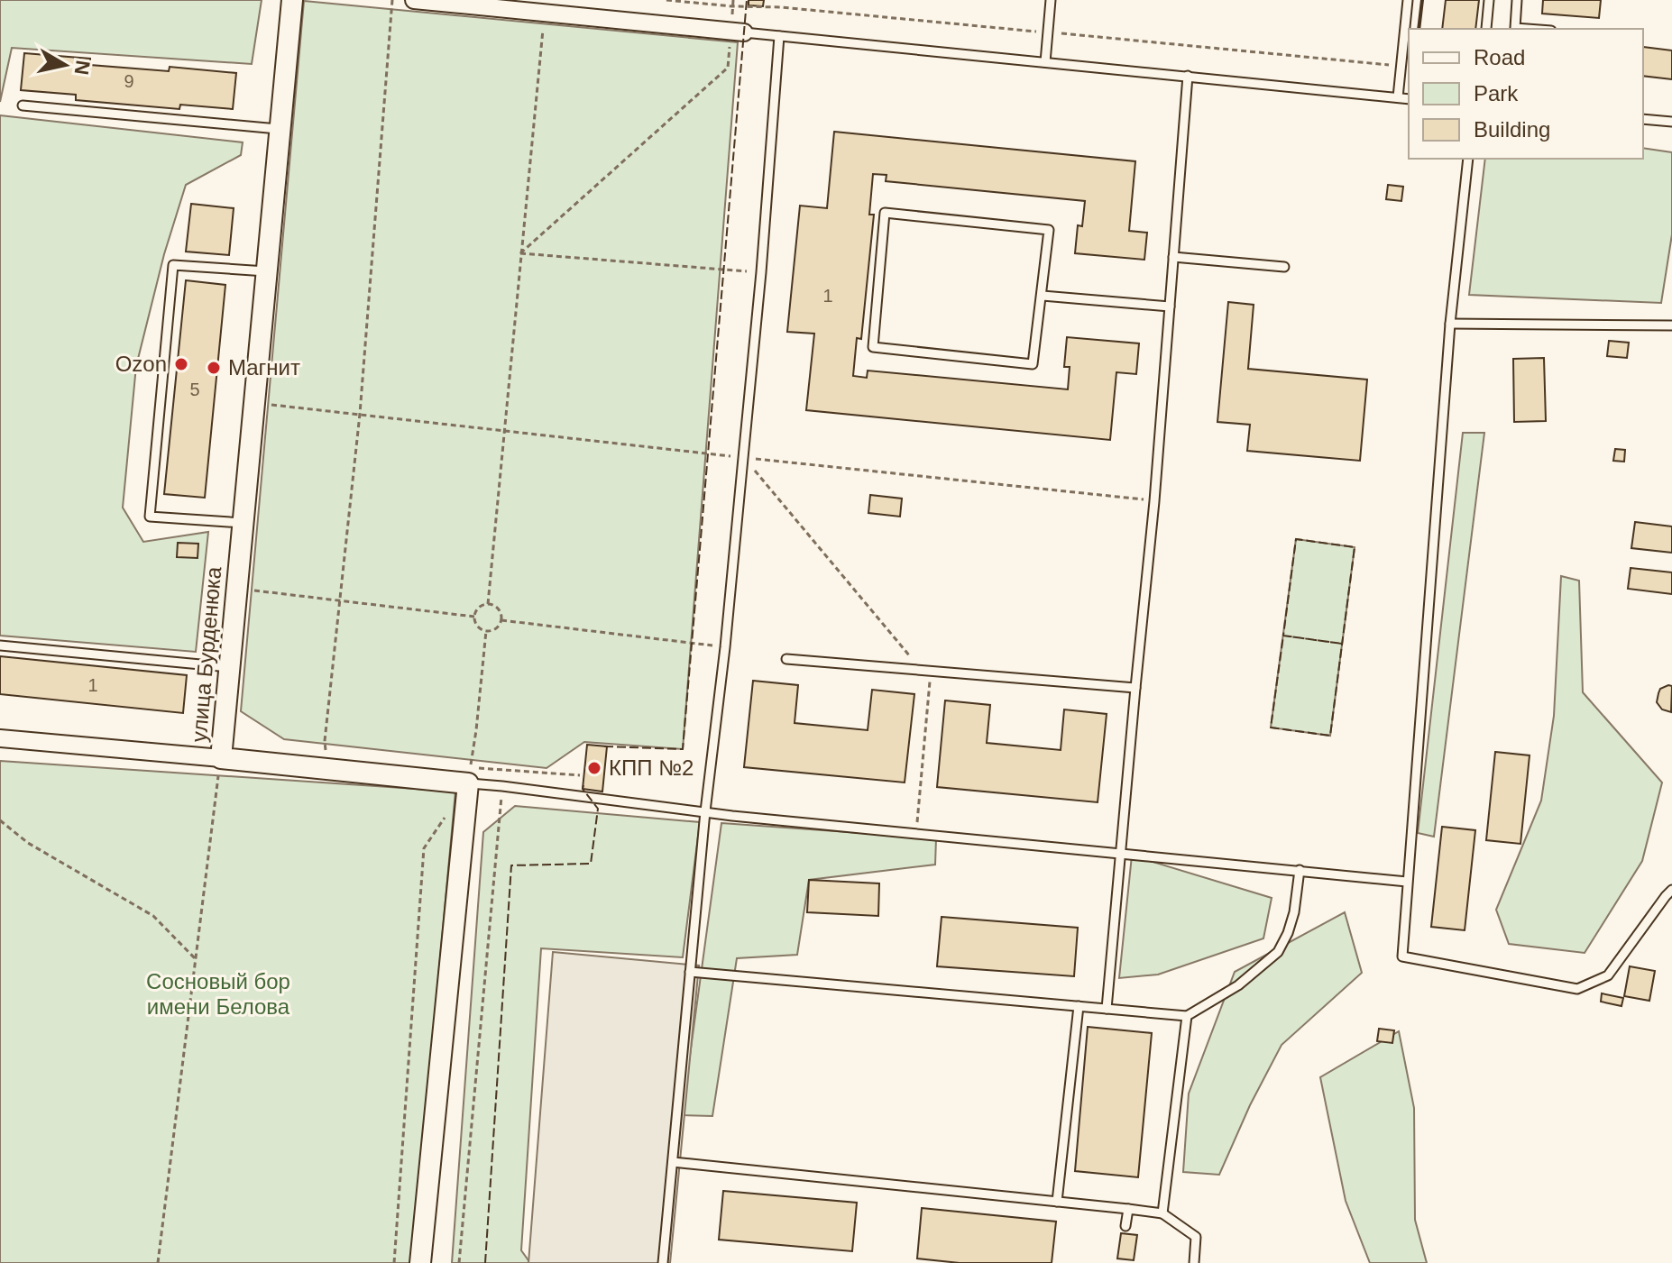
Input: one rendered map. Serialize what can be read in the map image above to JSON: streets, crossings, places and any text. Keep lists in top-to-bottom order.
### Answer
{
  "streets": {
    "street": ["улица Бурденюка"]
  },
  "parks": ["Сосновый бор имени Белова"],
  "places": ["Ozon", "Магнит", "КПП №2"],
  "house_numbers": [
    "9",
    "1",
    "5",
    "1"
  ],
  "legend": ["Road", "Park", "Building"],
  "north": "right"
}
